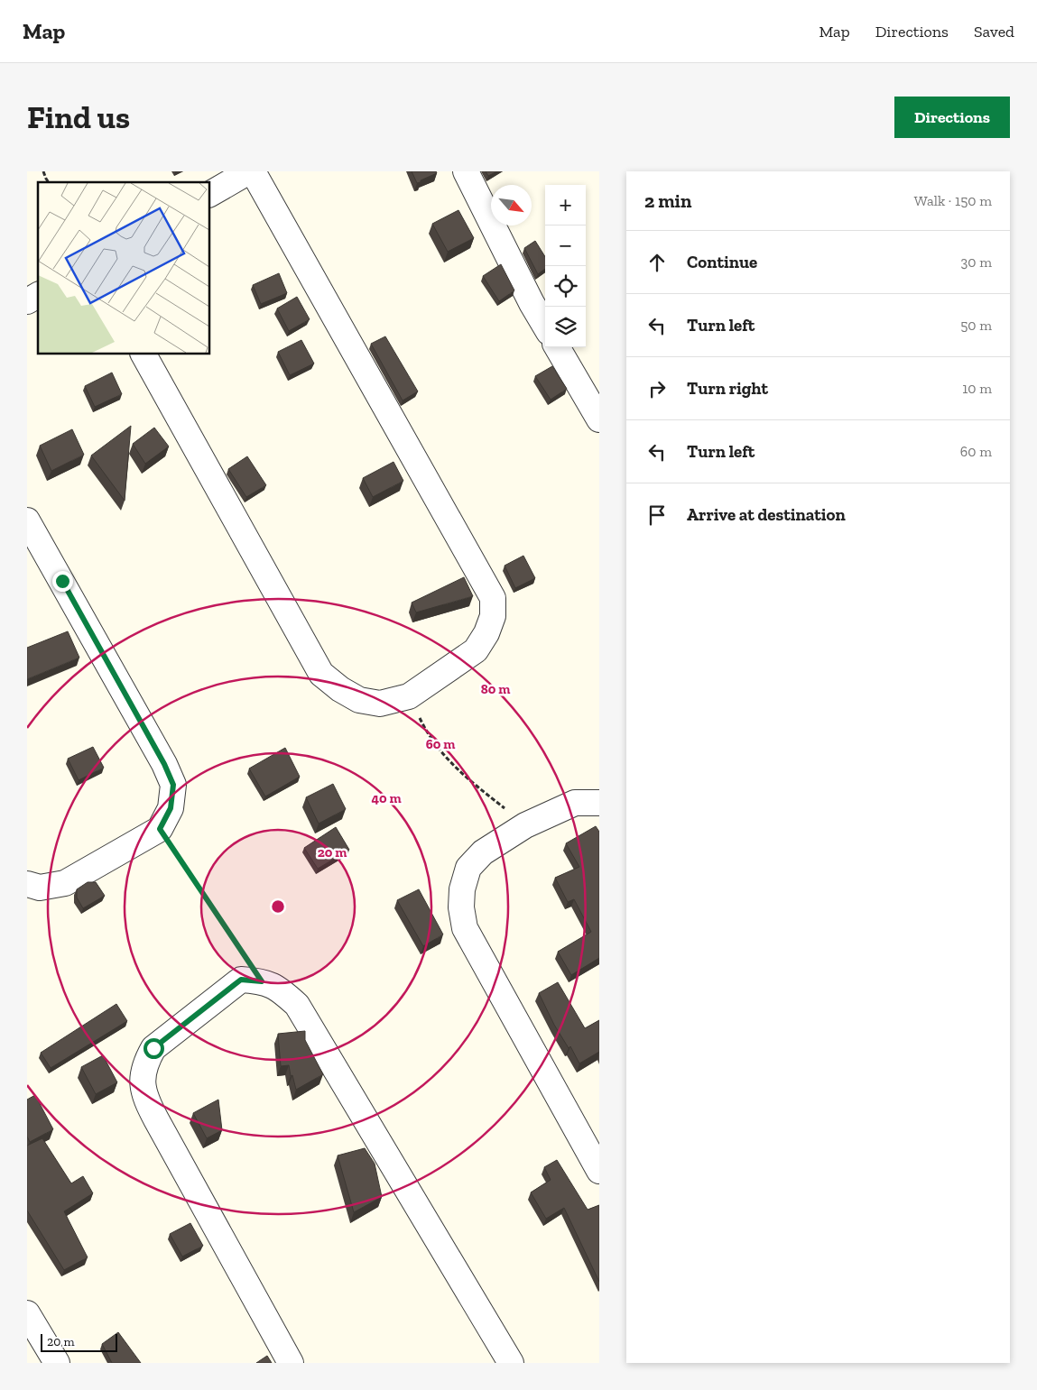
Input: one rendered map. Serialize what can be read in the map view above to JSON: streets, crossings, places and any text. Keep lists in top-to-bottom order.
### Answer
{
  "scale_bar": "20 m",
  "north": "bottom right",
  "page": {
    "header": "Map",
    "nav": ["Map", "Directions", "Saved"],
    "buttons": "Directions",
    "title": "Find us",
    "heading": ["2 min", "Walk · 150 m"],
    "map_buttons": ["+", "−"],
    "list": [
      ["Continue", "30 m"],
      ["Turn left", "50 m"],
      ["Turn right", "10 m"],
      ["Turn left", "60 m"],
      "Arrive at destination"
    ],
    "scale": "20 m"
  },
  "rings": [
    "80 m",
    "60 m",
    "40 m",
    "20 m"
  ]
}
